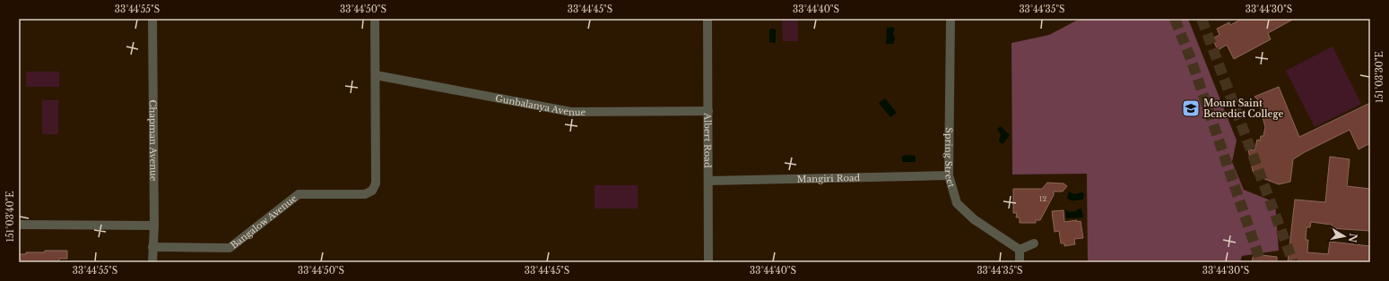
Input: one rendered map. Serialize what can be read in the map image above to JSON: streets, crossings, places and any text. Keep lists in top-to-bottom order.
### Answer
{
  "streets": {
    "street": [
      "Gunbalanya Avenue",
      "Chapman Avenue",
      "Albert Road",
      "Spring Street",
      "Mangiri Road",
      "Bangalow Avenue"
    ]
  },
  "crossings": [
    ["Gunbalanya Avenue", "Albert Road"],
    ["Gunbalanya Avenue", "Bangalow Avenue"],
    ["Chapman Avenue", "Bangalow Avenue"],
    ["Albert Road", "Mangiri Road"],
    ["Spring Street", "Mangiri Road"]
  ],
  "places": {
    "school or university": ["Mount Saint Benedict College"]
  },
  "house_numbers": ["12"],
  "north": "right",
  "coordinates": [
    "33°44'55\"S",
    "33°44'50\"S",
    "33°44'45\"S",
    "33°44'40\"S",
    "33°44'35\"S",
    "33°44'30\"S",
    "151°03'30\"E",
    "151°03'40\"E"
  ]
}
